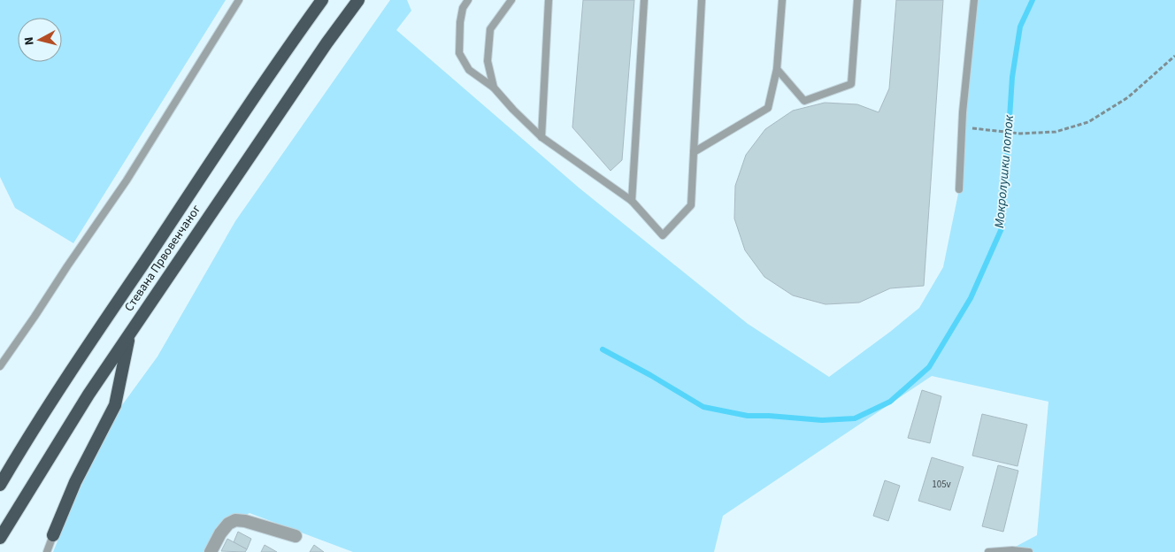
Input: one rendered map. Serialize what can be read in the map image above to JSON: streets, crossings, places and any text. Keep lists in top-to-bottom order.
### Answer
{
  "streets": {
    "highway": ["Стевана Првовенчаног"]
  },
  "water": ["Мокролушки поток"],
  "house_numbers": ["105v"],
  "north": "left"
}
